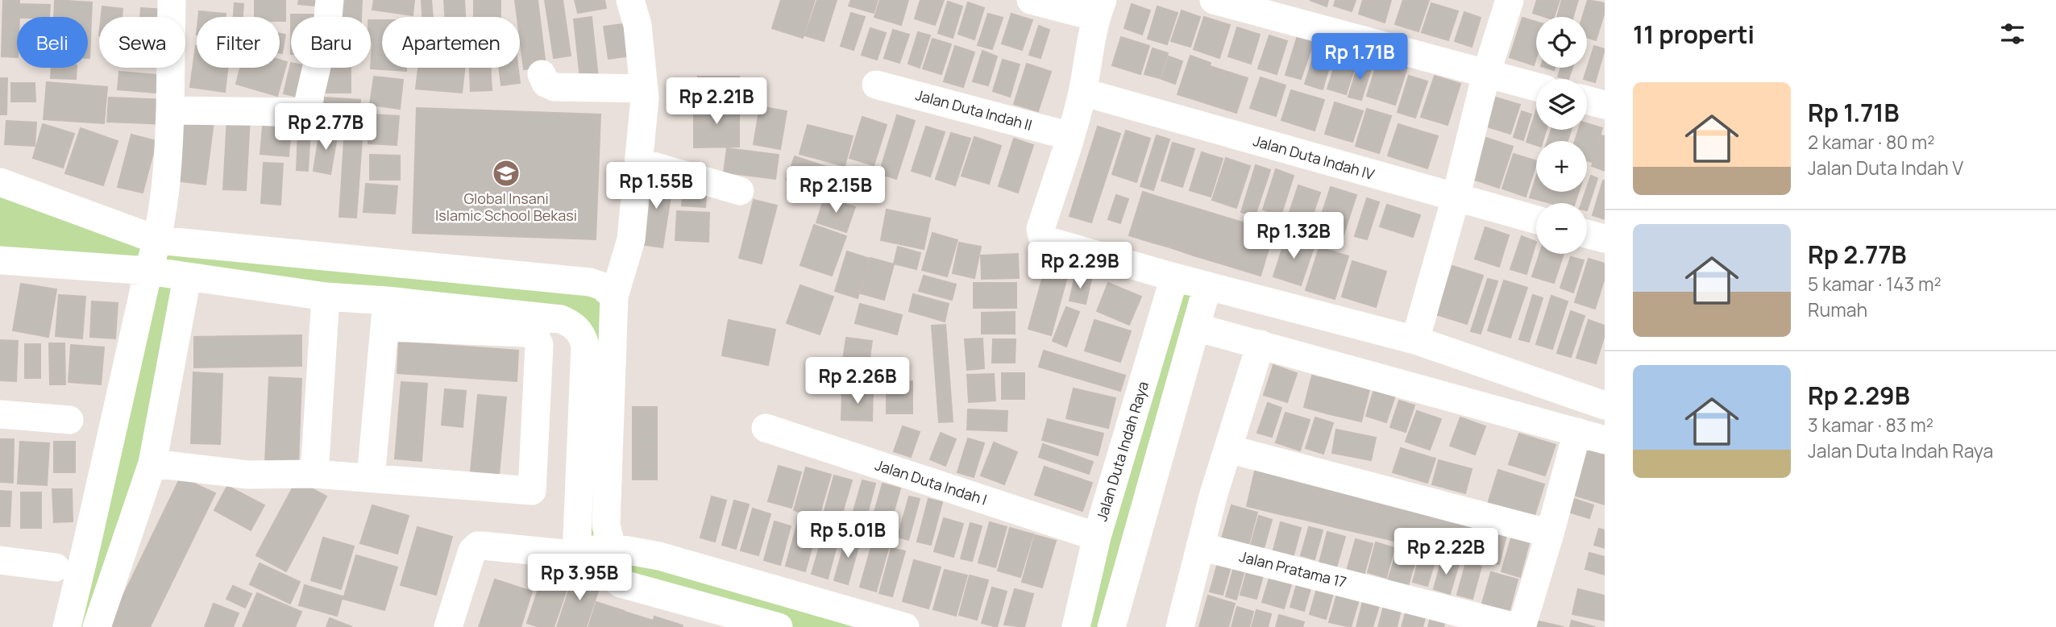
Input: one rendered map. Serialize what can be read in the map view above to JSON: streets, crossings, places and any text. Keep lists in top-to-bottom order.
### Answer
{
  "streets": {
    "street": [
      "Jalan Duta Indah II",
      "Jalan Duta Indah IV",
      "Jalan Duta Indah Raya",
      "Jalan Duta Indah I",
      "Jalan Pratama 17"
    ]
  },
  "crossings": [
    ["Jalan Duta Indah Raya", "Jalan Duta Indah I"]
  ],
  "places": {
    "school or university": ["Global Insani Islamic School Bekasi"]
  },
  "page": {
    "heading": "11 properti",
    "map_buttons": ["+", "−"],
    "chip": [
      "Beli",
      "Sewa",
      "Filter",
      "Baru",
      "Apartemen"
    ],
    "price": [
      "Rp 1.71B",
      "Rp 2.21B",
      "Rp 2.77B",
      "Rp 1.55B",
      "Rp 2.15B",
      "Rp 1.32B",
      "Rp 2.29B",
      "Rp 2.26B",
      "Rp 5.01B",
      "Rp 2.22B",
      "Rp 3.95B"
    ],
    "list": [
      {
        "name": "Rp 1.71B",
        "note": "2 kamar · 80 m² · Jalan Duta Indah V"
      },
      {
        "name": "Rp 2.77B",
        "note": "5 kamar · 143 m² · Rumah"
      },
      {
        "name": "Rp 2.29B",
        "note": "3 kamar · 83 m² · Jalan Duta Indah Raya"
      }
    ]
  }
}
